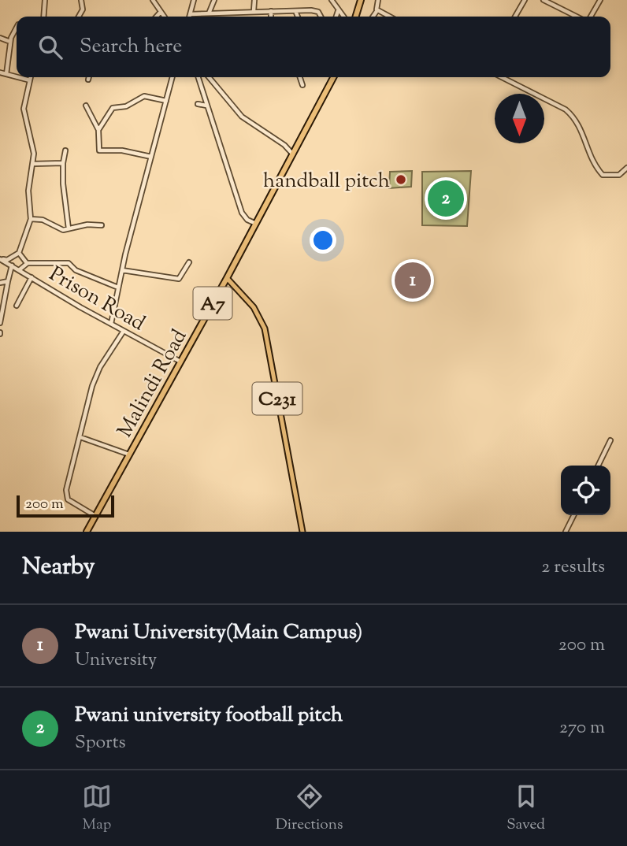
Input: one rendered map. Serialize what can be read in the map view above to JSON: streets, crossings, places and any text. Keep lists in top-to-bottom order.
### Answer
{
  "streets": {
    "highway": ["A7", "Malindi Road"],
    "main road": ["C231"],
    "street": ["Prison Road"]
  },
  "crossings": [
    ["Prison Road", "Malindi Road"],
    ["Malindi Road", "C231"]
  ],
  "places": ["handball pitch"],
  "scale_bar": "200 m",
  "north": "bottom",
  "page": {
    "search": "Search here",
    "pins": ["2", "1"],
    "scale": "200 m",
    "heading": ["Nearby", "2 results"],
    "list": [
      {
        "mark": "1",
        "name": "Pwani University(Main Campus)",
        "note": "University",
        "value": "200 m"
      },
      {
        "mark": "2",
        "name": "Pwani university football pitch",
        "note": "Sports",
        "value": "270 m"
      }
    ],
    "nav": ["Map", "Directions", "Saved"]
  }
}
